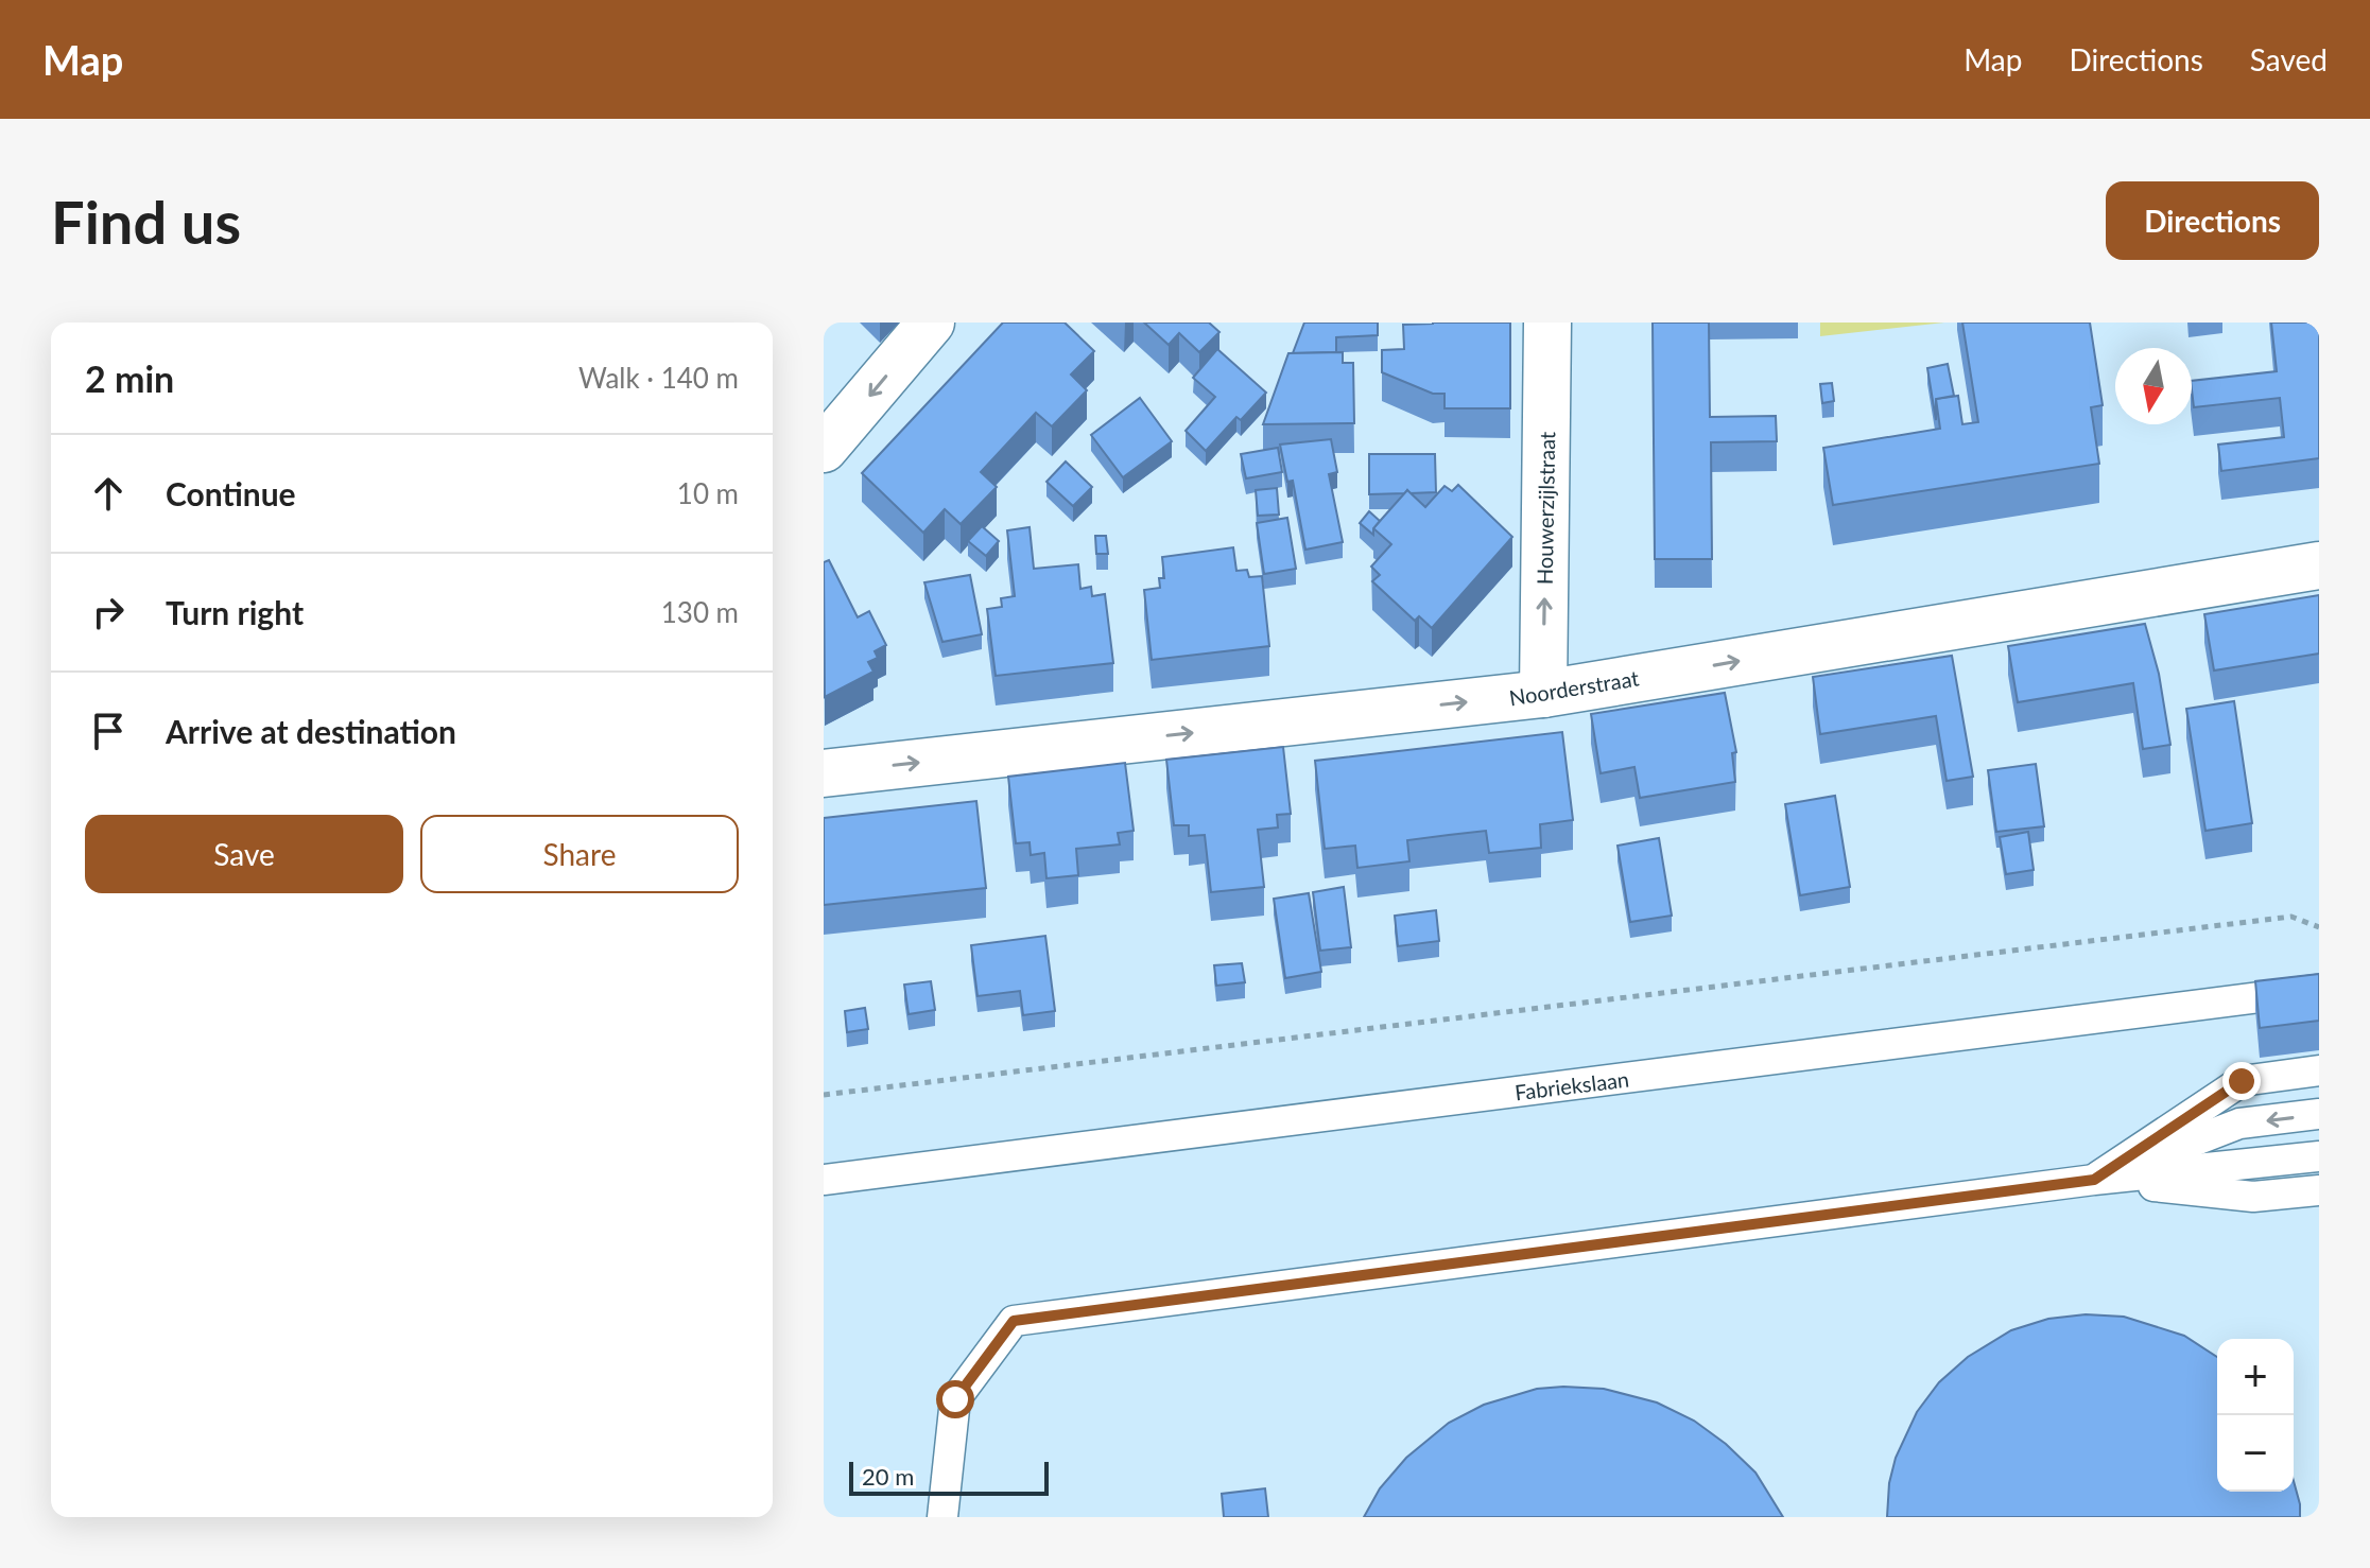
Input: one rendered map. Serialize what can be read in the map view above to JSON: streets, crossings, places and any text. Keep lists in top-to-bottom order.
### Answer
{
  "streets": {
    "street": ["Houwerzijlstraat", "Noorderstraat"],
    "lane": ["Fabriekslaan"]
  },
  "crossings": [
    ["Houwerzijlstraat", "Noorderstraat"]
  ],
  "one_way": ["Houwerzijlstraat", "Noorderstraat"],
  "scale_bar": "20 m",
  "north": "bottom",
  "page": {
    "header": "Map",
    "nav": ["Map", "Directions", "Saved"],
    "buttons": [
      "Directions",
      ["Save", "Share"]
    ],
    "title": "Find us",
    "heading": ["2 min", "Walk · 140 m"],
    "list": [
      ["Continue", "10 m"],
      ["Turn right", "130 m"],
      "Arrive at destination"
    ],
    "map_buttons": ["+", "−"],
    "scale": "20 m"
  }
}
